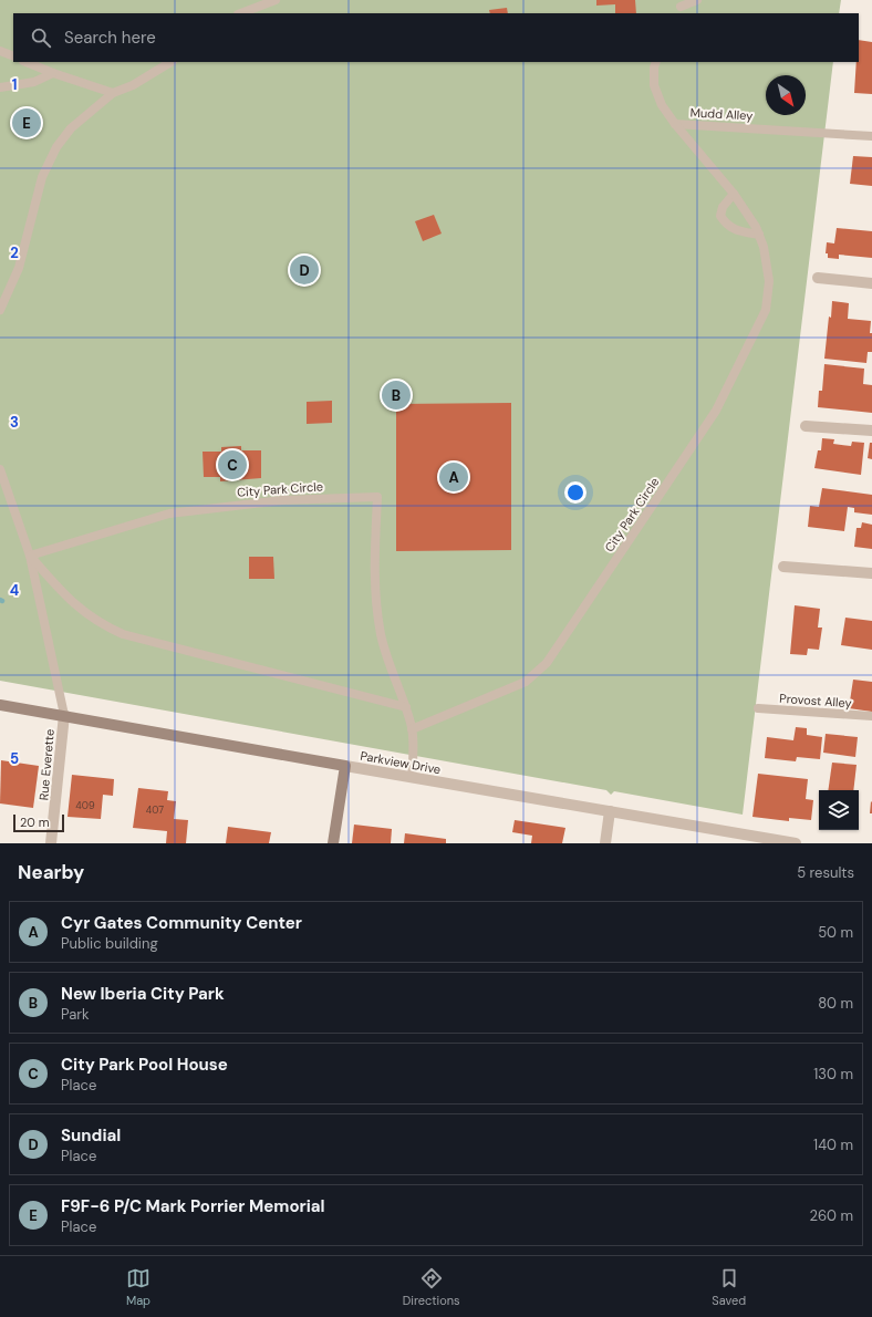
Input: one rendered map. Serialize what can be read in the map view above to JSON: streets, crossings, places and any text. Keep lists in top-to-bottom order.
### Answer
{
  "streets": {
    "main road": ["Parkview Drive"],
    "street": ["Rue Everette"],
    "lane": ["Mudd Alley", "City Park Circle", "Provost Alley"]
  },
  "crossings": [
    ["Mudd Alley", "City Park Circle"],
    ["City Park Circle", "Parkview Drive"],
    ["Parkview Drive", "Rue Everette"]
  ],
  "house_numbers": ["409", "407"],
  "scale_bar": "20 m",
  "north": "bottom right",
  "page": {
    "search": "Search here",
    "pins": [
      "E",
      "D",
      "B",
      "C",
      "A"
    ],
    "scale": "20 m",
    "heading": ["Nearby", "5 results"],
    "list": [
      {
        "mark": "A",
        "name": "Cyr Gates Community Center",
        "note": "Public building",
        "value": "50 m"
      },
      {
        "mark": "B",
        "name": "New Iberia City Park",
        "note": "Park",
        "value": "80 m"
      },
      {
        "mark": "C",
        "name": "City Park Pool House",
        "note": "Place",
        "value": "130 m"
      },
      {
        "mark": "D",
        "name": "Sundial",
        "note": "Place",
        "value": "140 m"
      },
      {
        "mark": "E",
        "name": "F9F-6 P/C Mark Porrier Memorial",
        "note": "Place",
        "value": "260 m"
      }
    ],
    "nav": ["Map", "Directions", "Saved"]
  },
  "grid": {
    "rows": [
      "1",
      "2",
      "3",
      "4",
      "5"
    ]
  }
}
